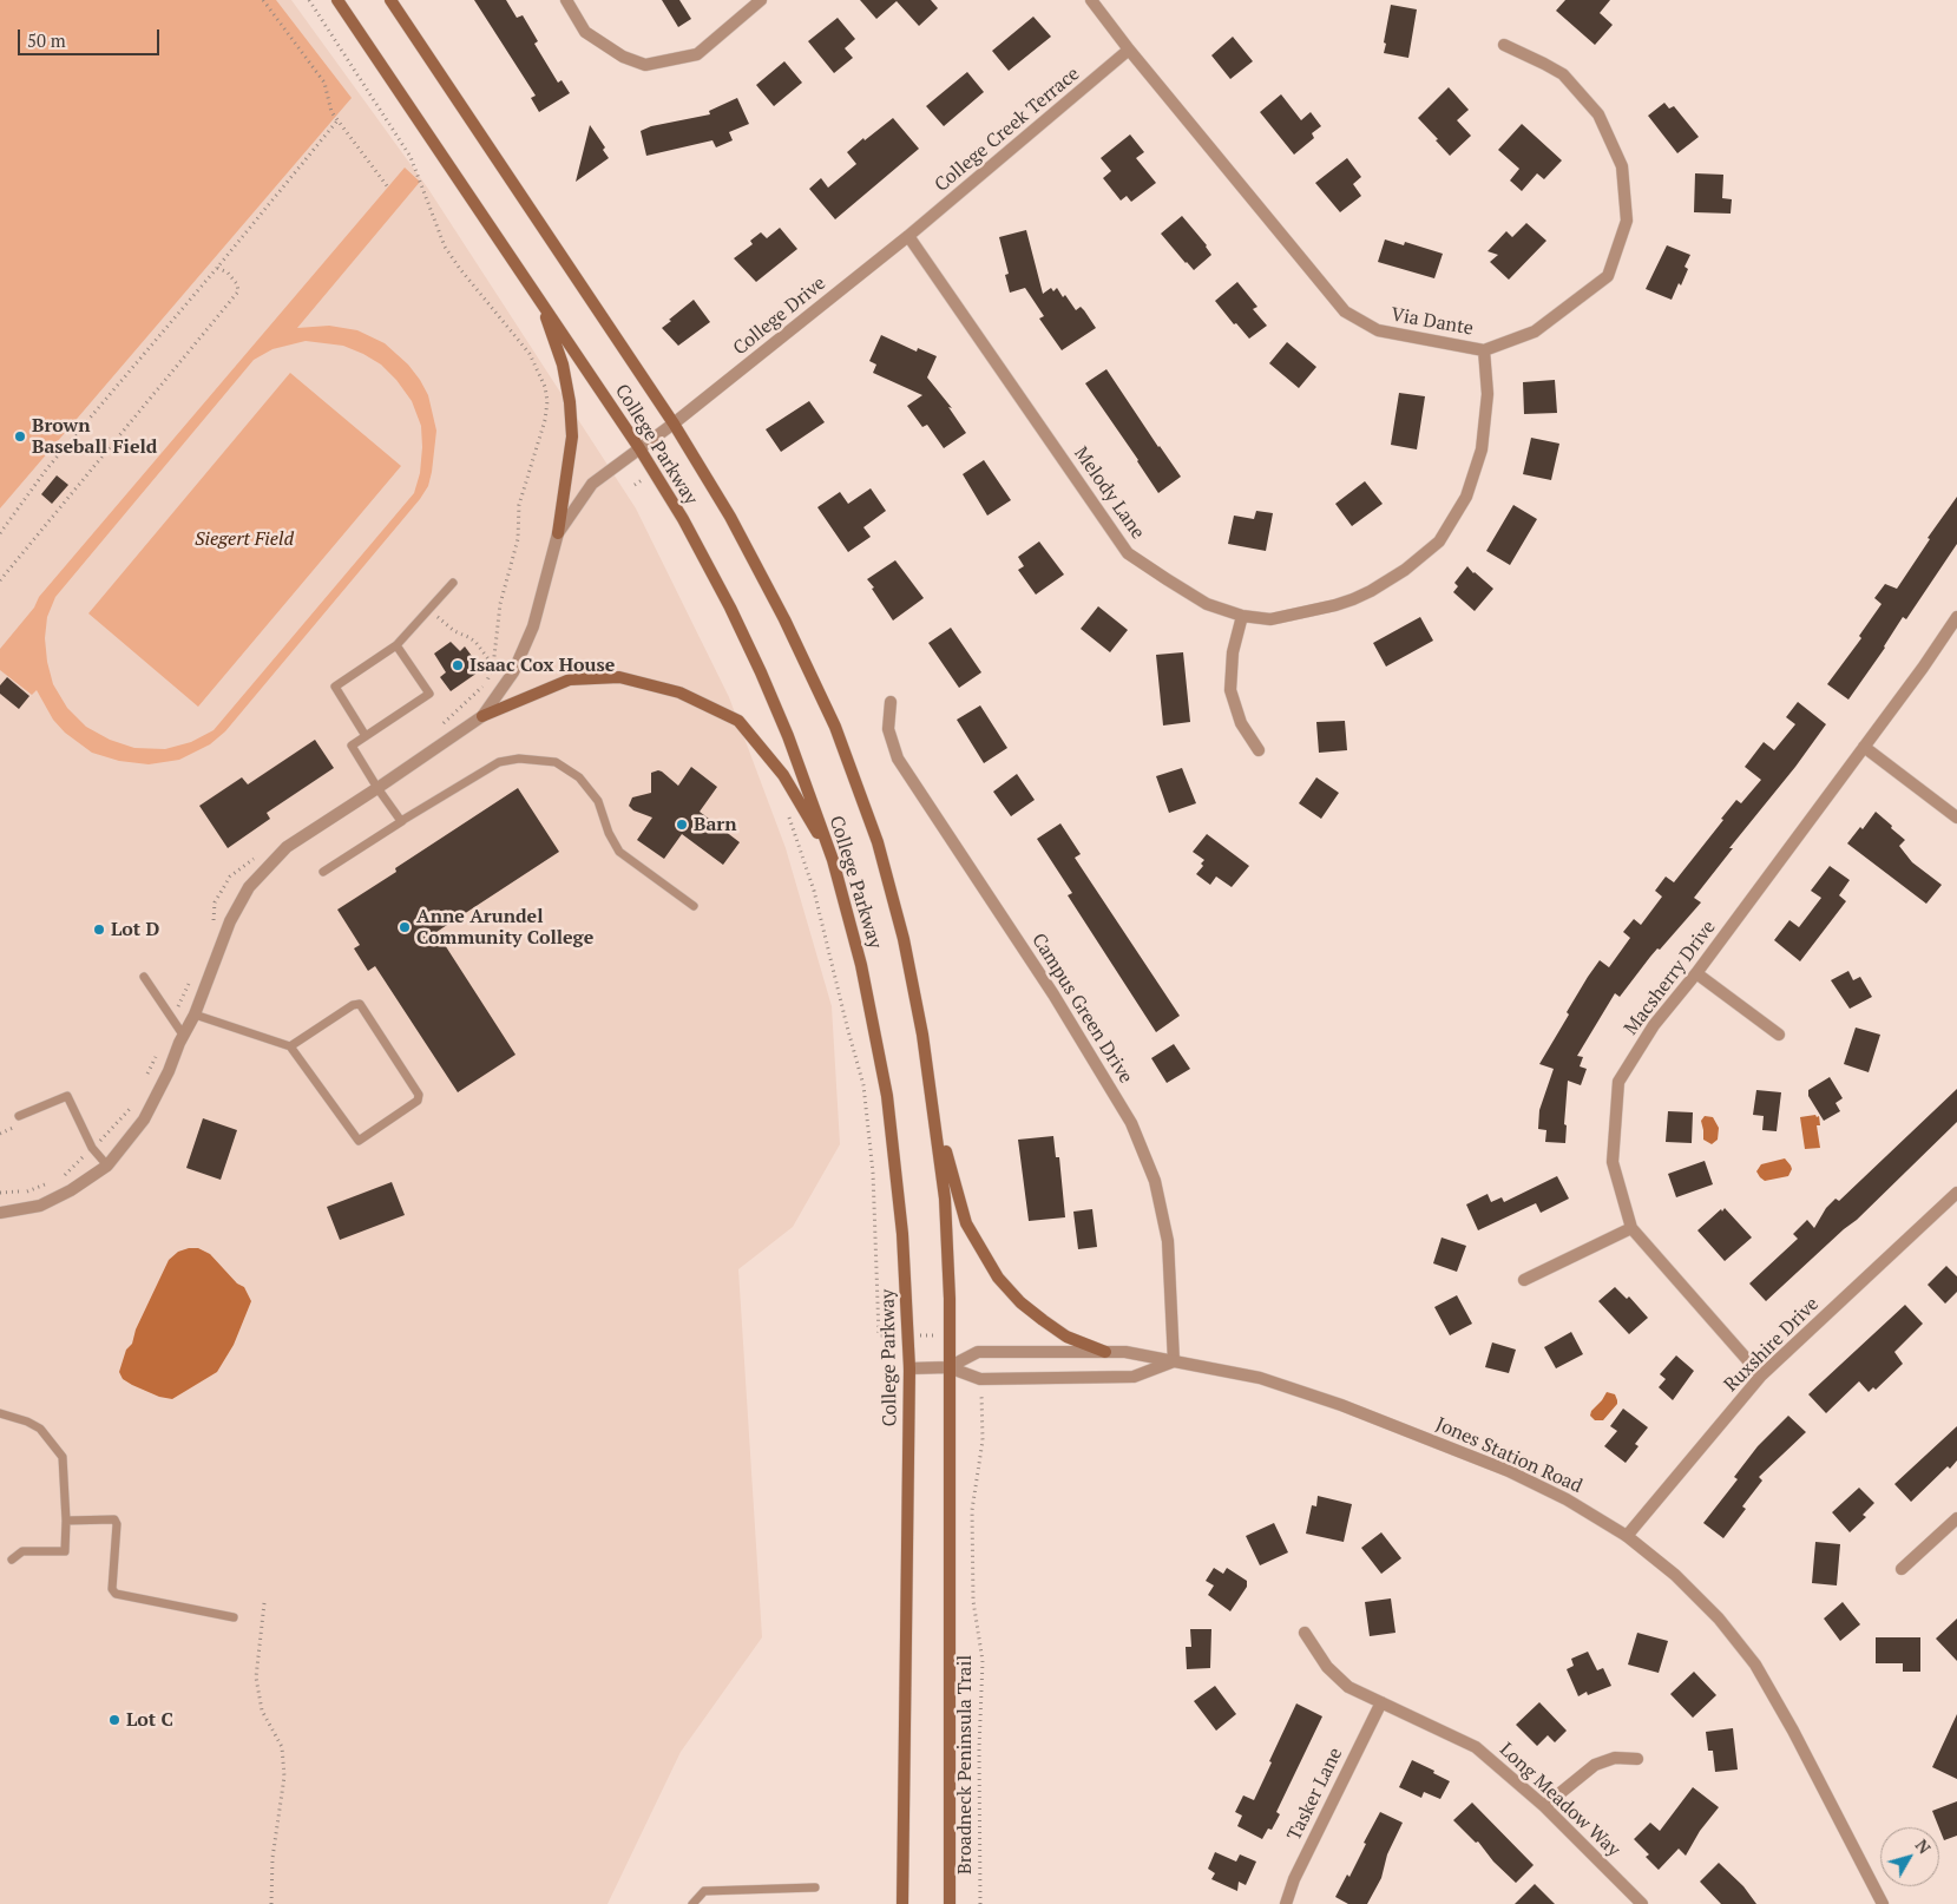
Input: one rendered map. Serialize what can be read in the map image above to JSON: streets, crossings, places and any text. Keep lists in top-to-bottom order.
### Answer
{
  "streets": {
    "main road": ["College Parkway"],
    "street": [
      "College Creek Terrace",
      "College Drive",
      "Via Dante",
      "Melody Lane",
      "Macsherry Drive",
      "Campus Green Drive",
      "Ruxshire Drive",
      "Jones Station Road",
      "Tasker Lane",
      "Long Meadow Way"
    ],
    "path": ["Broadneck Peninsula Trail"]
  },
  "crossings": [
    ["College Creek Terrace", "College Drive"],
    ["College Creek Terrace", "Via Dante"],
    ["College Creek Terrace", "Melody Lane"],
    ["College Drive", "College Parkway"],
    ["College Drive", "Melody Lane"],
    ["Via Dante", "Melody Lane"],
    ["College Parkway", "Jones Station Road"],
    ["Macsherry Drive", "Ruxshire Drive"],
    ["Campus Green Drive", "Jones Station Road"],
    ["Ruxshire Drive", "Jones Station Road"],
    ["Jones Station Road", "Broadneck Peninsula Trail"],
    ["Tasker Lane", "Long Meadow Way"]
  ],
  "parks": ["Siegert Field"],
  "places": [
    "Brown Baseball Field",
    "Isaac Cox House",
    "Barn",
    "Anne Arundel Community College",
    "Lot D",
    "Lot C"
  ],
  "scale_bar": "50 m",
  "north": "top right"
}
